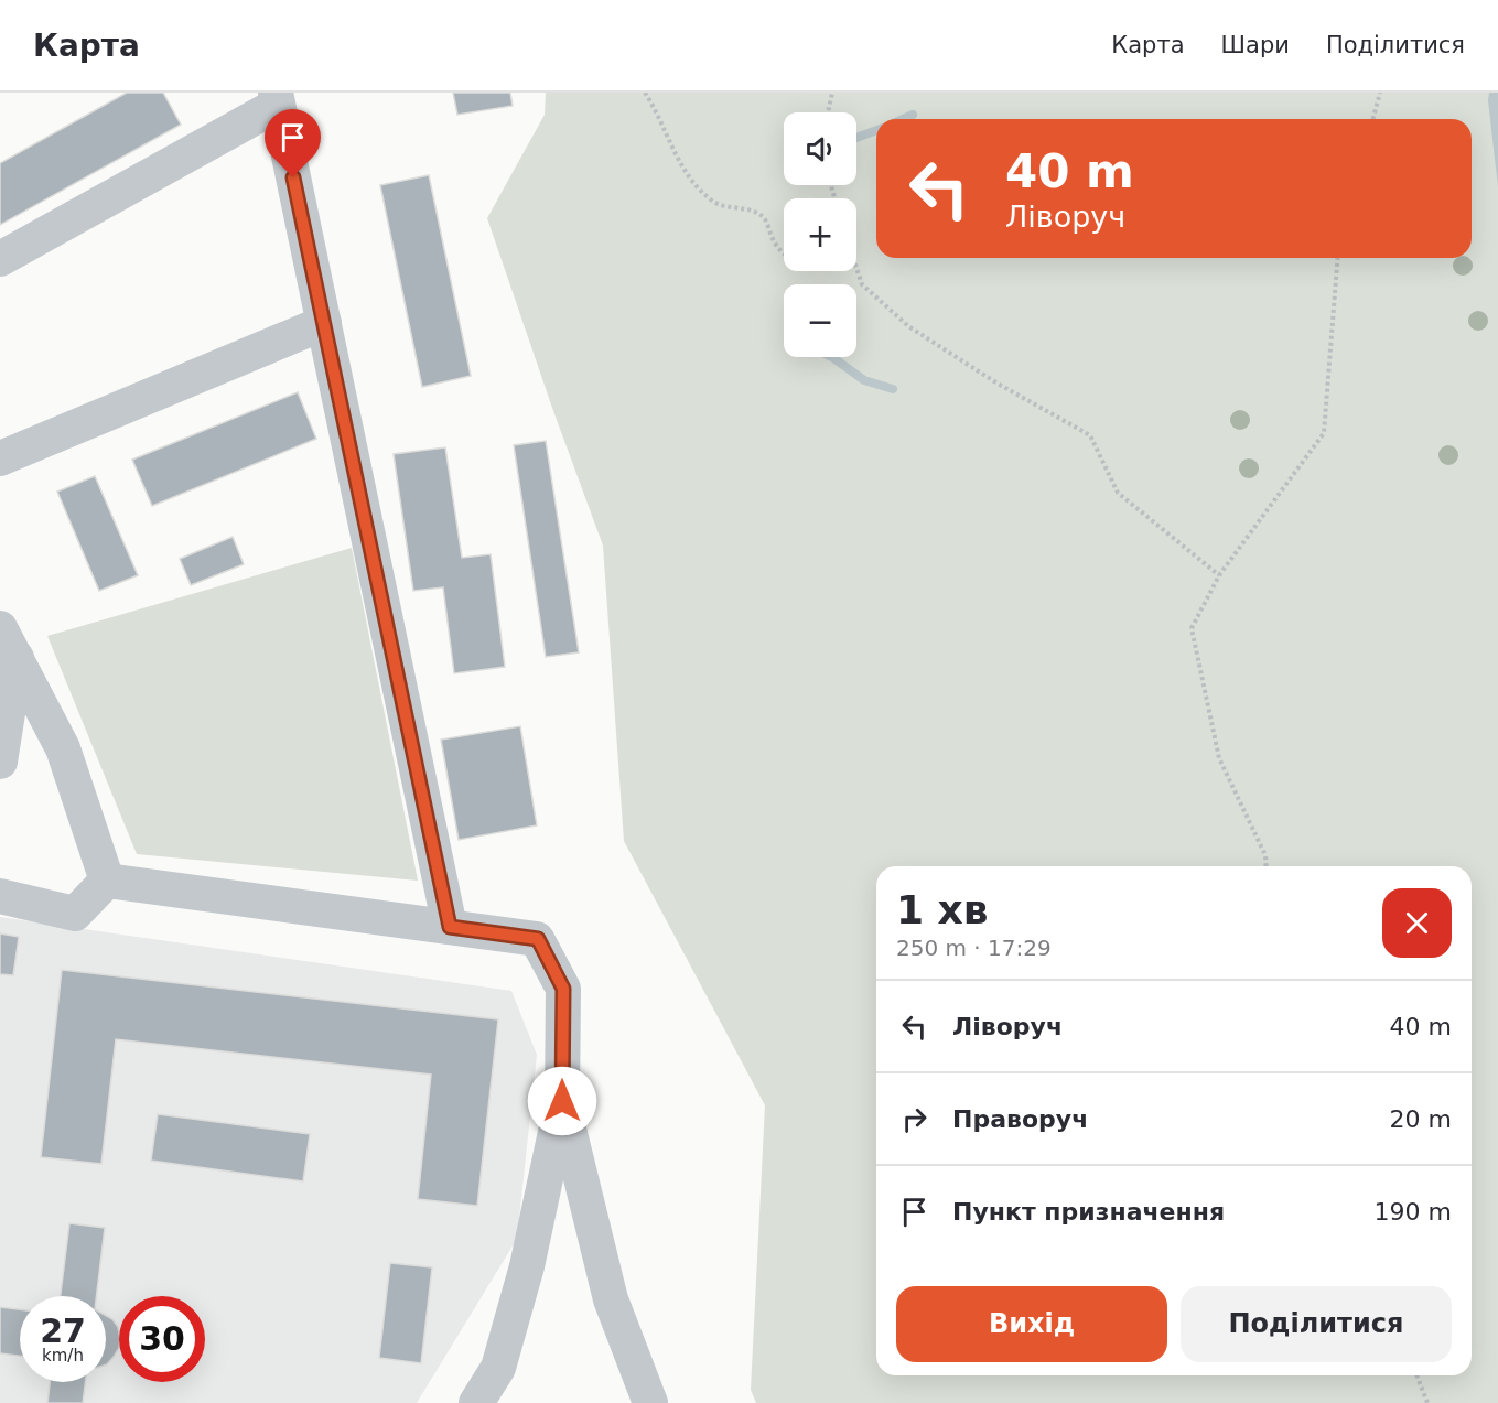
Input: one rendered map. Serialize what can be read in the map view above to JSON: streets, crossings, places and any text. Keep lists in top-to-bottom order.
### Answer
{
  "page": {
    "header": "Карта",
    "nav": ["Карта", "Шари", "Поділитися"],
    "map_buttons": ["+", "−"],
    "turn": ["40 m", "Ліворуч"],
    "heading": ["1 хв", "250 m · 17:29"],
    "list": [
      {
        "name": "Ліворуч",
        "value": "40 m"
      },
      {
        "name": "Праворуч",
        "value": "20 m"
      },
      {
        "name": "Пункт призначення",
        "value": "190 m"
      }
    ],
    "buttons": ["Вихід", "Поділитися"],
    "speed": "27 km/h",
    "limit": "30"
  }
}
